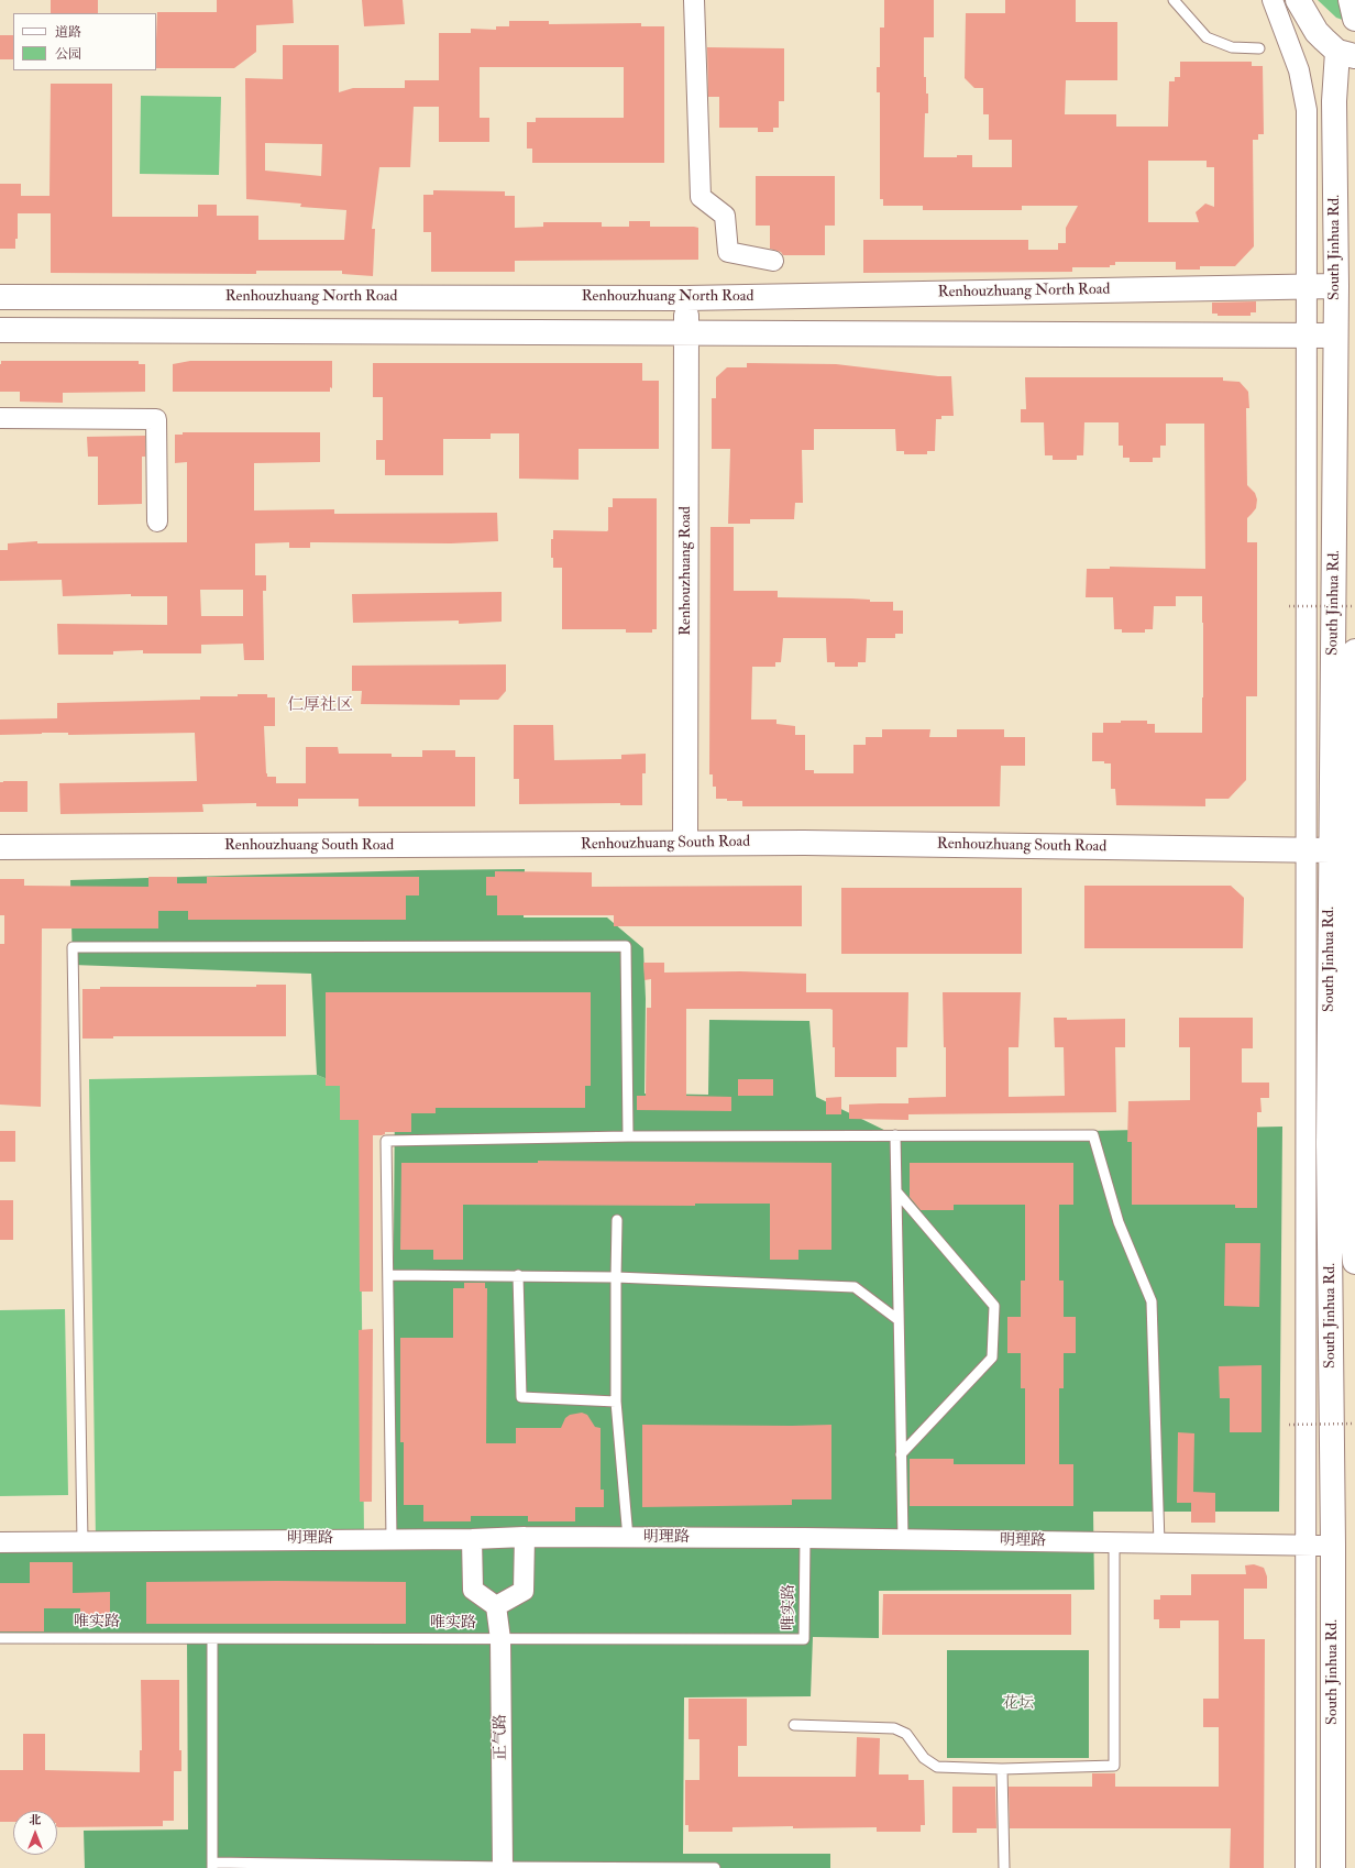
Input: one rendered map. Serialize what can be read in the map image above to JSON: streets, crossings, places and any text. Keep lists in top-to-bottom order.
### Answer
{
  "streets": {
    "main road": [
      "South Jinhua Rd.",
      "Renhouzhuang North Road",
      "Renhouzhuang Road",
      "Renhouzhuang South Road"
    ],
    "street": ["明理路", "正气路"],
    "lane": ["唯实路"]
  },
  "crossings": [
    ["South Jinhua Rd.", "Renhouzhuang North Road"],
    ["South Jinhua Rd.", "Renhouzhuang South Road"],
    ["South Jinhua Rd.", "明理路"],
    ["Renhouzhuang North Road", "Renhouzhuang Road"],
    ["Renhouzhuang Road", "Renhouzhuang South Road"],
    ["明理路", "唯实路"],
    ["唯实路", "正气路"]
  ],
  "districts": ["仁厚社区"],
  "parks": ["花坛"],
  "legend": ["道路", "公园"],
  "north": "top"
}
